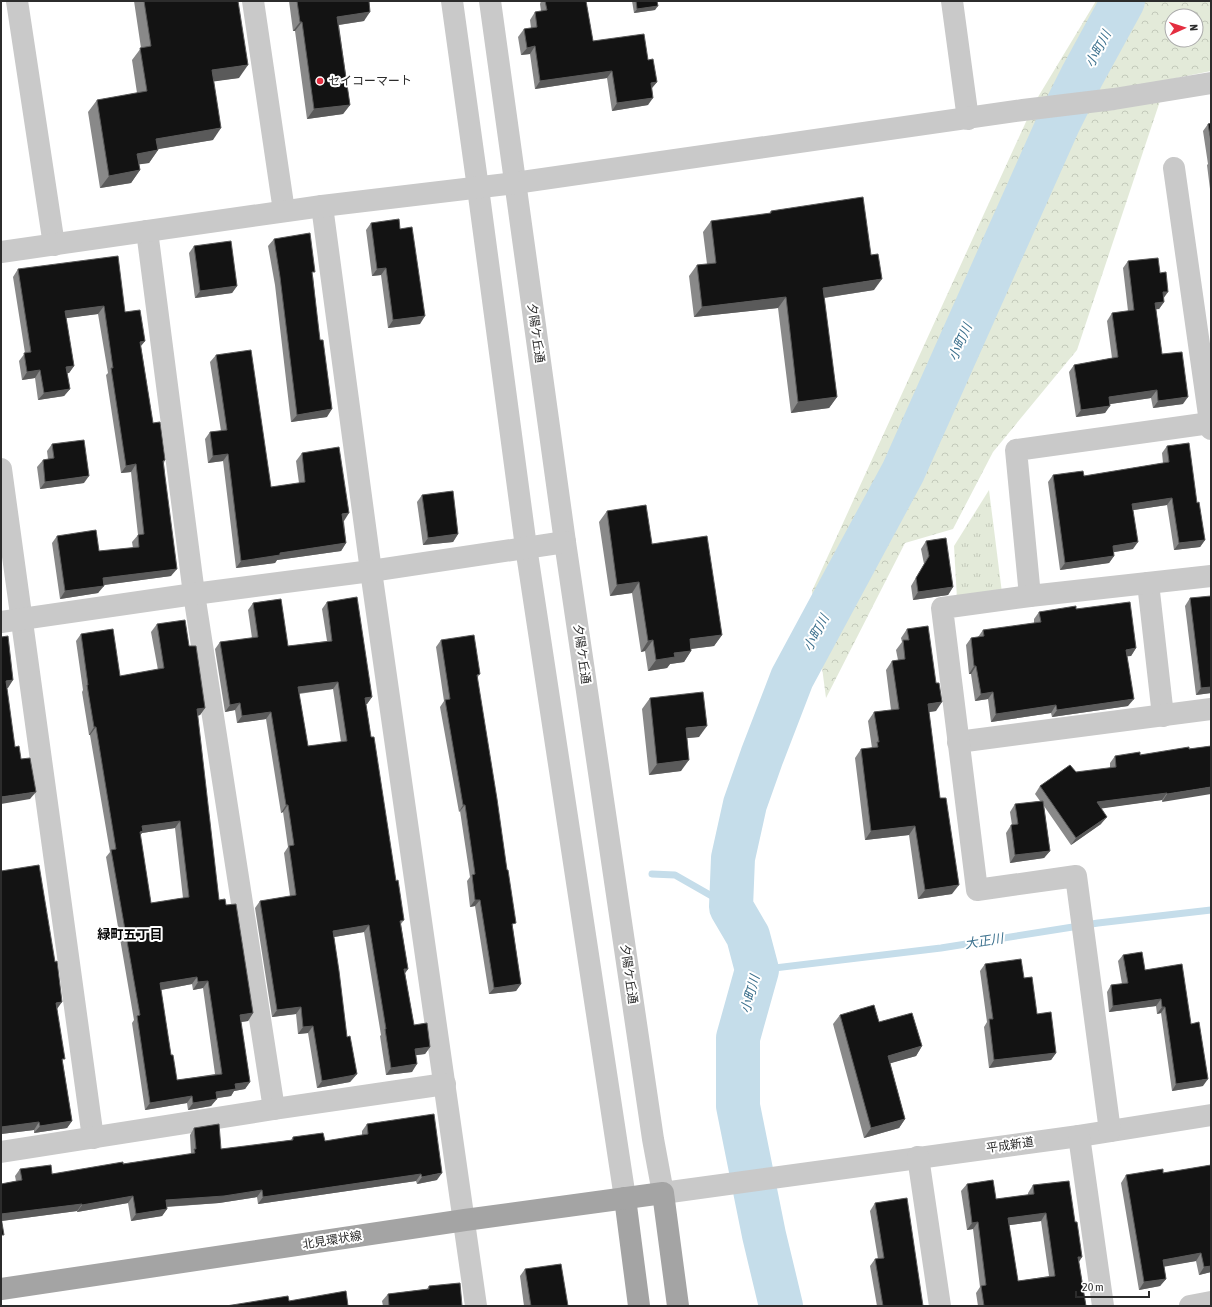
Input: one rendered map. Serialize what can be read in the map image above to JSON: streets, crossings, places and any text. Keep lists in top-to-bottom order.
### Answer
{
  "streets": {
    "main road": ["夕陽ケ丘通", "北見環状線"],
    "street": ["平成新道"]
  },
  "crossings": [
    ["夕陽ケ丘通", "平成新道"],
    ["夕陽ケ丘通", "北見環状線"],
    ["平成新道", "北見環状線"]
  ],
  "districts": ["緑町五丁目"],
  "water": ["小町川", "大正川"],
  "places": ["セイコーマート"],
  "scale_bar": "20 m",
  "north": "right"
}
